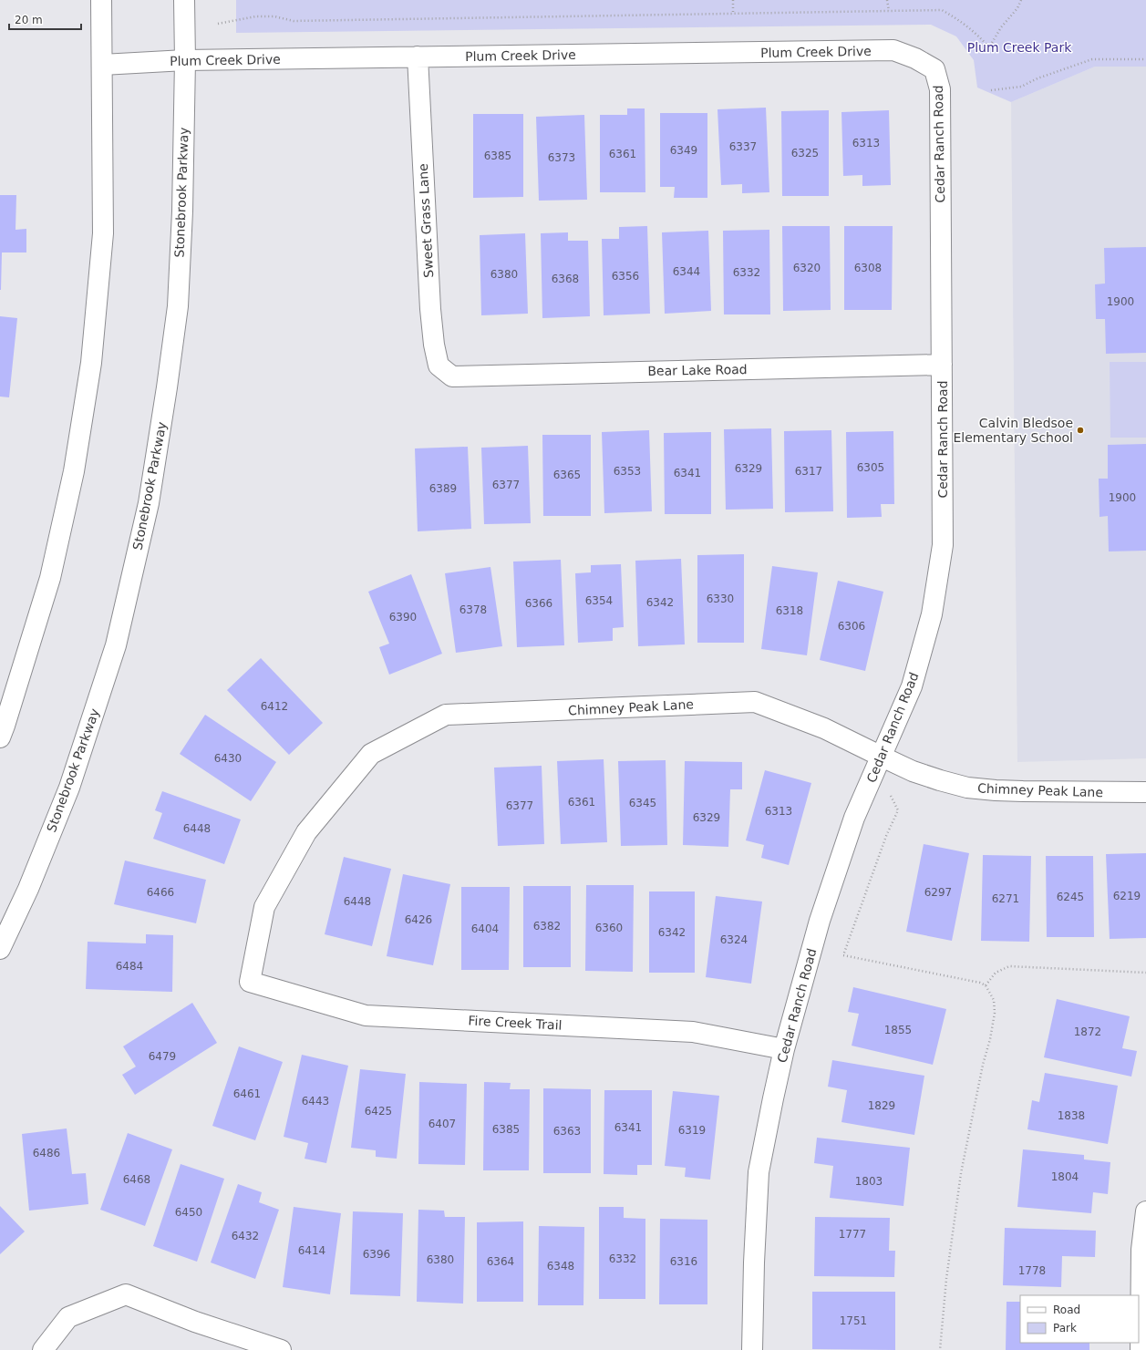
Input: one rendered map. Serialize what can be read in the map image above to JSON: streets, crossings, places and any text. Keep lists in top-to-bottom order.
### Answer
{
  "streets": {
    "street": [
      "Plum Creek Drive",
      "Cedar Ranch Road",
      "Stonebrook Parkway",
      "Sweet Grass Lane",
      "Bear Lake Road",
      "Chimney Peak Lane",
      "Fire Creek Trail"
    ]
  },
  "crossings": [
    ["Plum Creek Drive", "Cedar Ranch Road"],
    ["Plum Creek Drive", "Stonebrook Parkway"],
    ["Plum Creek Drive", "Sweet Grass Lane"],
    ["Cedar Ranch Road", "Bear Lake Road"],
    ["Cedar Ranch Road", "Chimney Peak Lane"],
    ["Cedar Ranch Road", "Fire Creek Trail"],
    ["Sweet Grass Lane", "Bear Lake Road"],
    ["Chimney Peak Lane", "Fire Creek Trail"]
  ],
  "parks": ["Plum Creek Park"],
  "places": ["Calvin Bledsoe Elementary School"],
  "house_numbers": [
    "6313",
    "6337",
    "6349",
    "6325",
    "6361",
    "6385",
    "6373",
    "6320",
    "6308",
    "6344",
    "6332",
    "6380",
    "6356",
    "6368",
    "1900",
    "6305",
    "6329",
    "6353",
    "6317",
    "6341",
    "6365",
    "6377",
    "6389",
    "1900",
    "6330",
    "6354",
    "6342",
    "6366",
    "6378",
    "6318",
    "6390",
    "6306",
    "6412",
    "6430",
    "6361",
    "6345",
    "6377",
    "6313",
    "6329",
    "6448",
    "6466",
    "6297",
    "6219",
    "6245",
    "6271",
    "6448",
    "6426",
    "6382",
    "6360",
    "6404",
    "6342",
    "6324",
    "6484",
    "1855",
    "1872",
    "6479",
    "6461",
    "6443",
    "1829",
    "6425",
    "1838",
    "6407",
    "6341",
    "6385",
    "6319",
    "6363",
    "6486",
    "1804",
    "6468",
    "1803",
    "6450",
    "1777",
    "6432",
    "6414",
    "6396",
    "6332",
    "6380",
    "6364",
    "6316",
    "6348",
    "1778",
    "1751"
  ],
  "legend": ["Road", "Park"],
  "scale_bar": "20 m"
}
